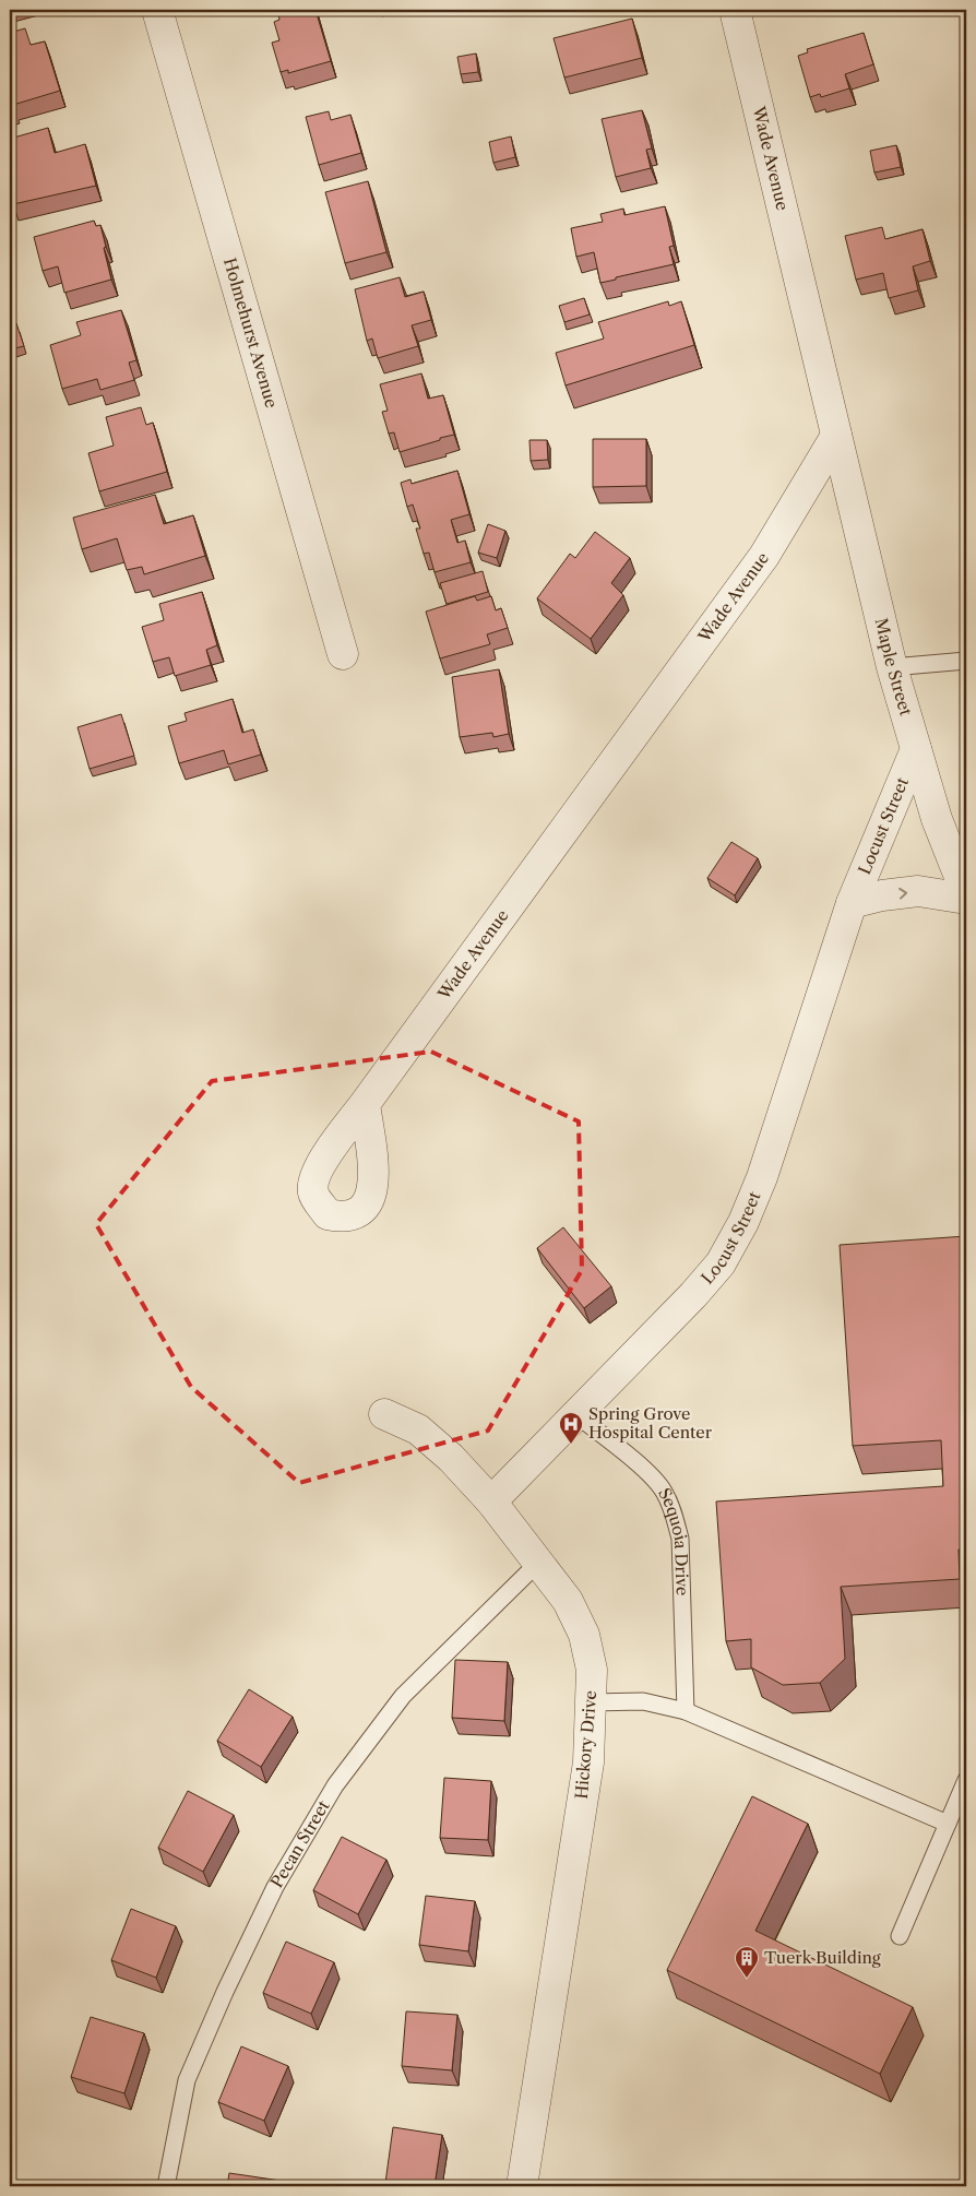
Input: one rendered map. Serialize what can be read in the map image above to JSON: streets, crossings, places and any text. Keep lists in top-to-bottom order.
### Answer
{
  "streets": {
    "street": [
      "Wade Avenue",
      "Holmehurst Avenue",
      "Maple Street",
      "Locust Street",
      "Hickory Drive"
    ],
    "lane": ["Sequoia Drive", "Pecan Street"]
  },
  "crossings": [
    ["Wade Avenue", "Maple Street"],
    ["Maple Street", "Locust Street"],
    ["Locust Street", "Sequoia Drive"],
    ["Locust Street", "Hickory Drive"],
    ["Hickory Drive", "Pecan Street"]
  ],
  "places": {
    "hospital": ["Spring Grove Hospital Center"],
    "building": ["Tuerk Building"]
  }
}
